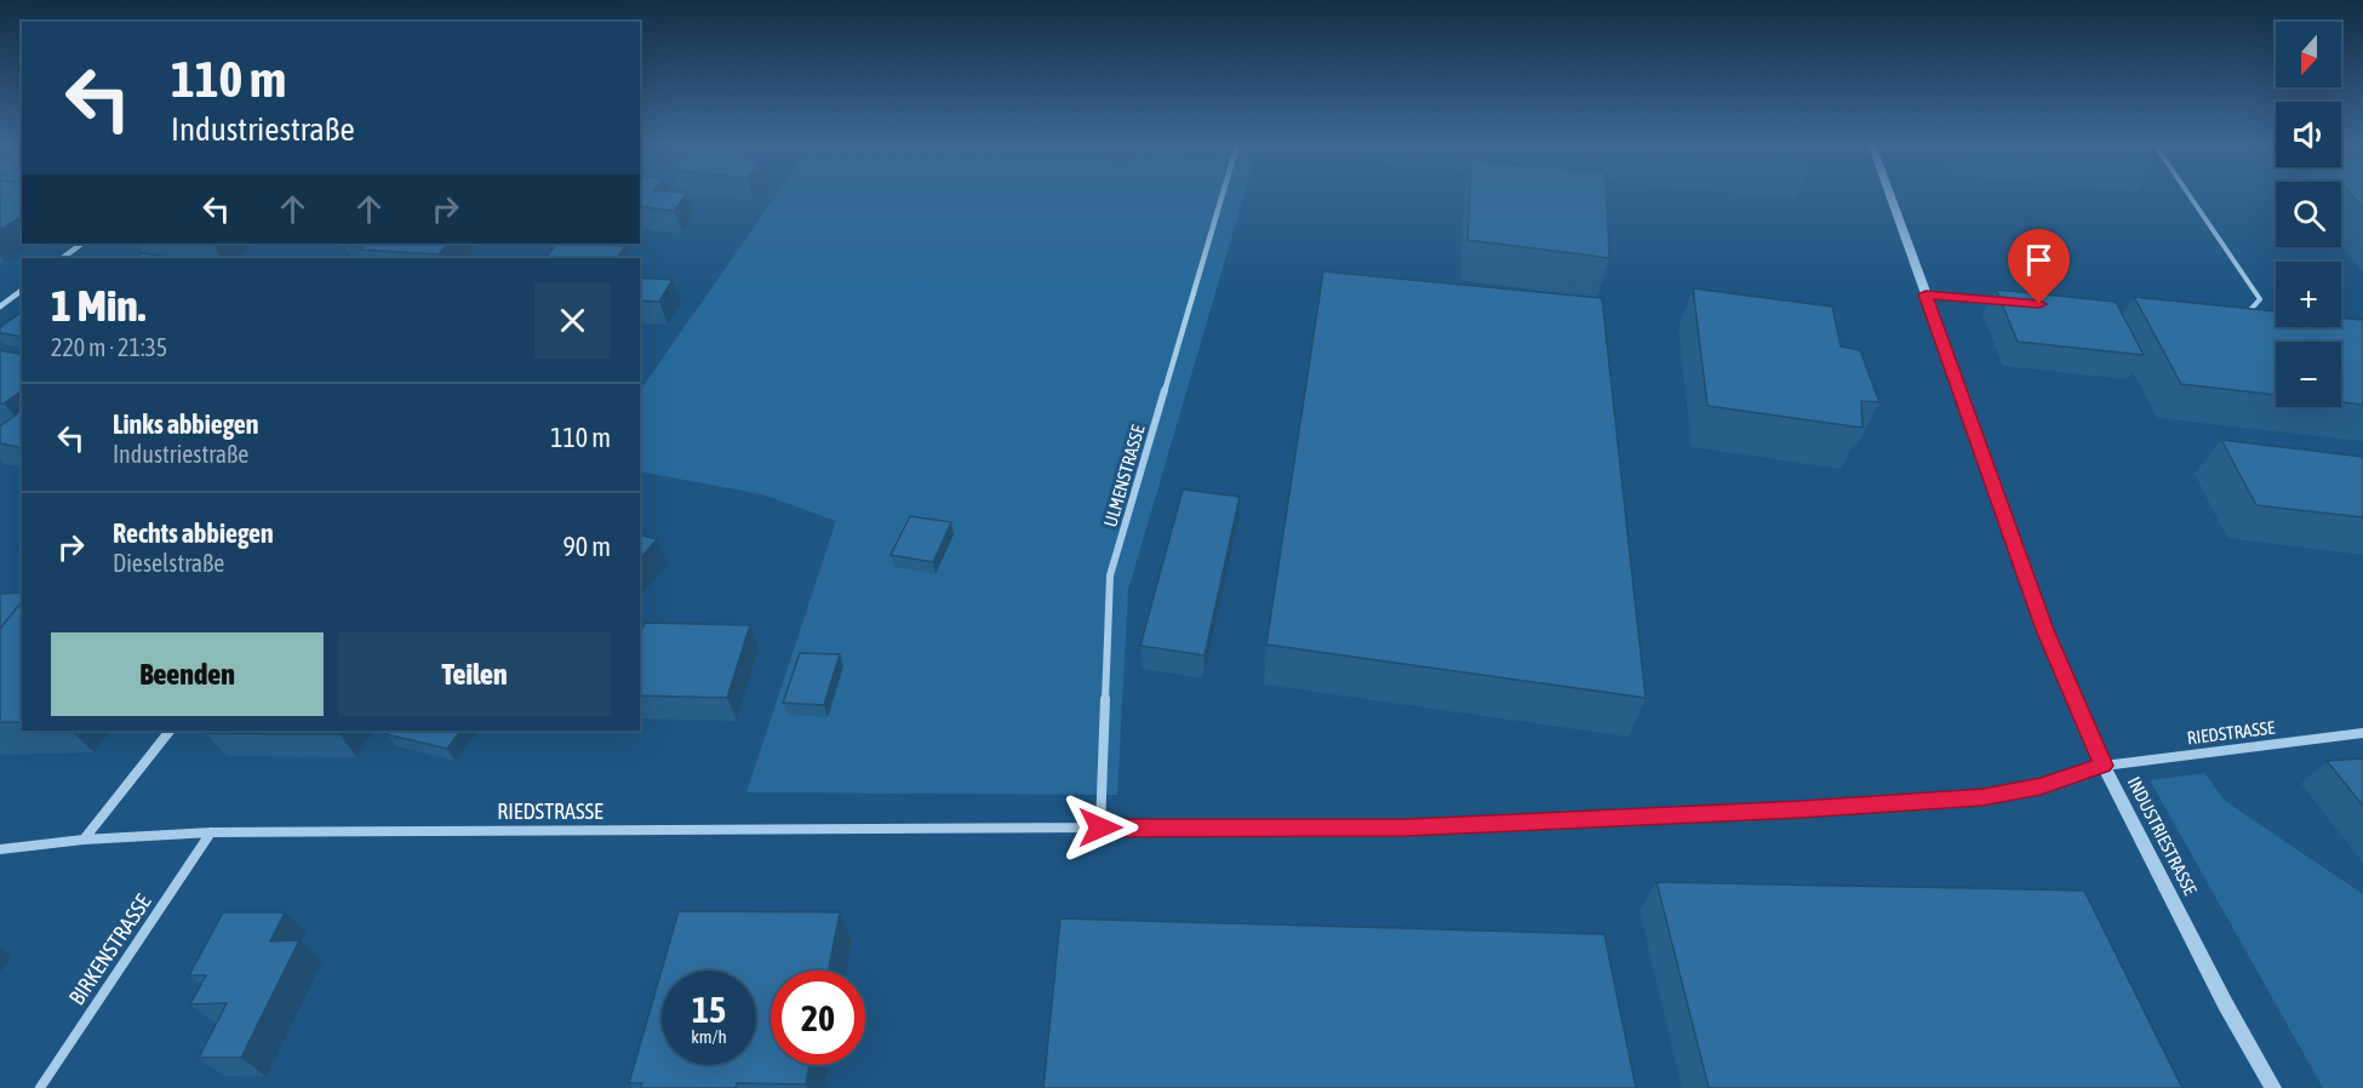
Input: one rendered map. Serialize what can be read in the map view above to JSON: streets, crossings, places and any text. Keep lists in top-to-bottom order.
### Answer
{
  "streets": {
    "street": [
      "ULMENSTRASSE",
      "RIEDSTRASSE",
      "INDUSTRIESTRASSE",
      "BIRKENSTRASSE"
    ]
  },
  "crossings": [
    ["ULMENSTRASSE", "RIEDSTRASSE"],
    ["RIEDSTRASSE", "INDUSTRIESTRASSE"],
    ["RIEDSTRASSE", "BIRKENSTRASSE"]
  ],
  "north": "bottom",
  "page": {
    "map_buttons": ["+", "−"],
    "turn": ["110 m", "Industriestraße"],
    "heading": ["1 Min.", "220 m · 21:35"],
    "list": [
      {
        "name": "Links abbiegen",
        "note": "Industriestraße",
        "value": "110 m"
      },
      {
        "name": "Rechts abbiegen",
        "note": "Dieselstraße",
        "value": "90 m"
      }
    ],
    "buttons": ["Beenden", "Teilen"],
    "speed": "15 km/h",
    "limit": "20"
  }
}
